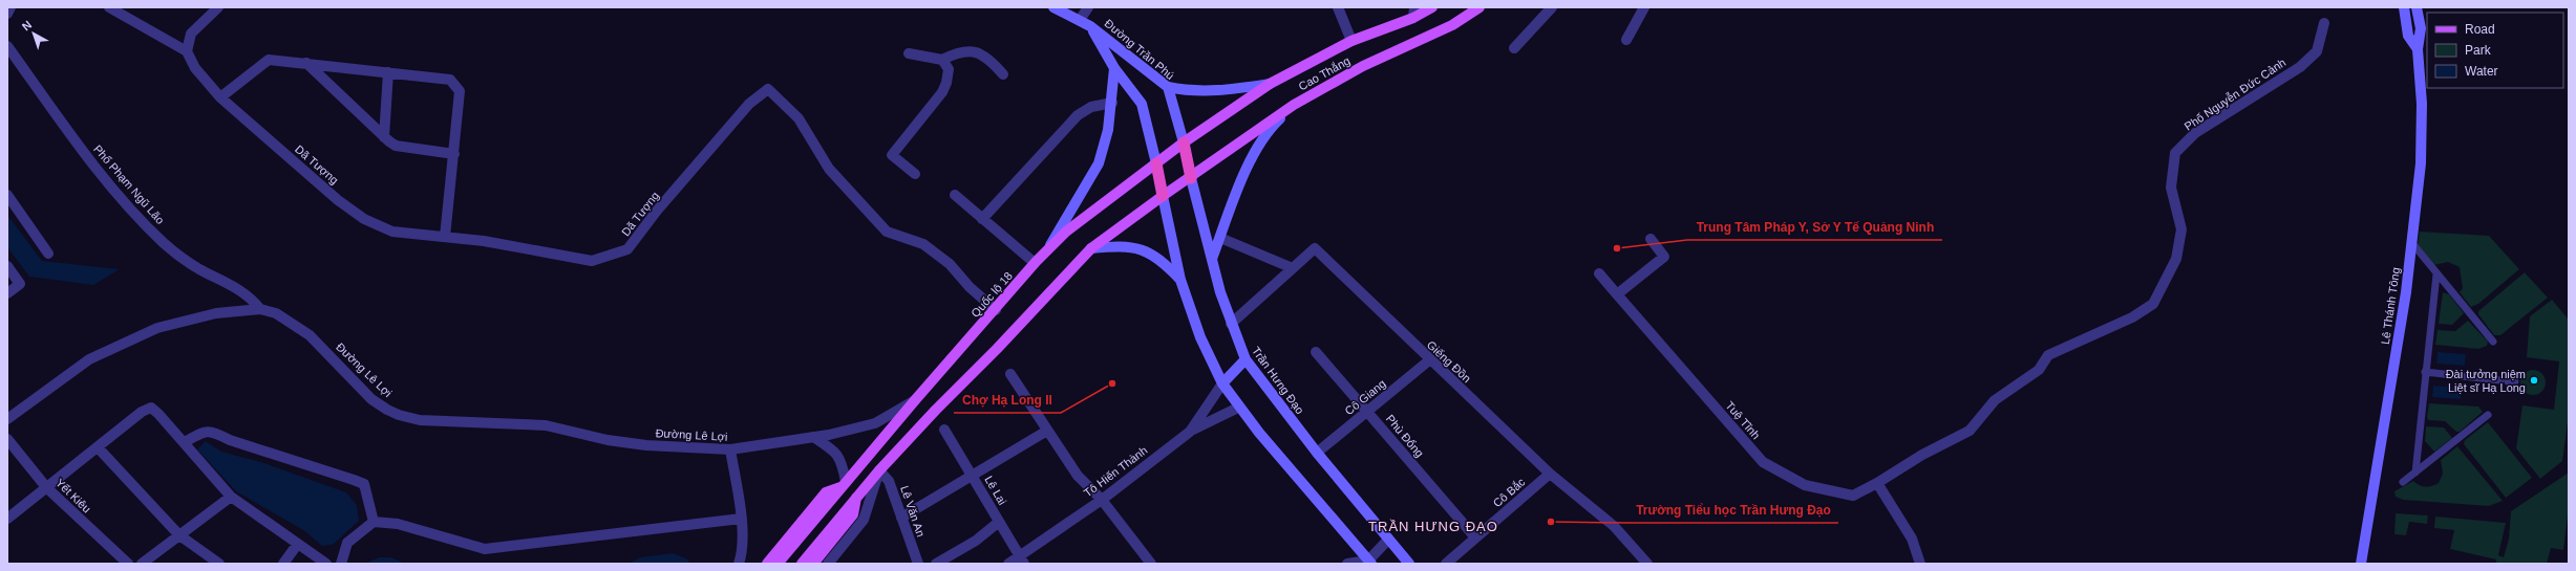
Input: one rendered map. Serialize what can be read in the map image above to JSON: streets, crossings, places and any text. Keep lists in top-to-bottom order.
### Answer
{
  "streets": {
    "main road": [
      "Đường Trần Phú",
      "Cao Thắng",
      "Quốc lộ 18",
      "Lê Thánh Tông",
      "Trần Hưng Đạo"
    ],
    "street": [
      "Phố Nguyễn Đức Cảnh",
      "Dã Tượng",
      "Phố Phạm Ngũ Lão",
      "Giếng Đồn",
      "Đường Lê Lợi",
      "Cô Giang",
      "Tuệ Tĩnh",
      "Phù Đổng",
      "Tô Hiến Thành",
      "Lê Lai",
      "Cô Bắc",
      "Yết Kiêu",
      "Lê Văn An"
    ]
  },
  "crossings": [
    ["Đường Trần Phú", "Cao Thắng"],
    ["Đường Trần Phú", "Quốc lộ 18"],
    ["Cao Thắng", "Quốc lộ 18"],
    ["Cao Thắng", "Trần Hưng Đạo"],
    ["Phố Nguyễn Đức Cảnh", "Tuệ Tĩnh"],
    ["Dã Tượng", "Quốc lộ 18"],
    ["Phố Phạm Ngũ Lão", "Đường Lê Lợi"],
    ["Quốc lộ 18", "Đường Lê Lợi"],
    ["Giếng Đồn", "Cô Giang"],
    ["Giếng Đồn", "Cô Bắc"],
    ["Trần Hưng Đạo", "Cô Giang"],
    ["Cô Giang", "Phù Đổng"],
    ["Phù Đổng", "Cô Bắc"],
    ["Tô Hiến Thành", "Lê Lai"]
  ],
  "districts": ["TRẦN HƯNG ĐẠO"],
  "places": [
    "Trung Tâm Pháp Y, Sở Y Tế Quảng Ninh",
    "Đài tưởng niệm Liệt sĩ Hạ Long",
    "Chợ Hạ Long II",
    "Trường Tiểu học Trần Hưng Đạo"
  ],
  "legend": ["Road", "Park", "Water"],
  "north": "top left"
}
